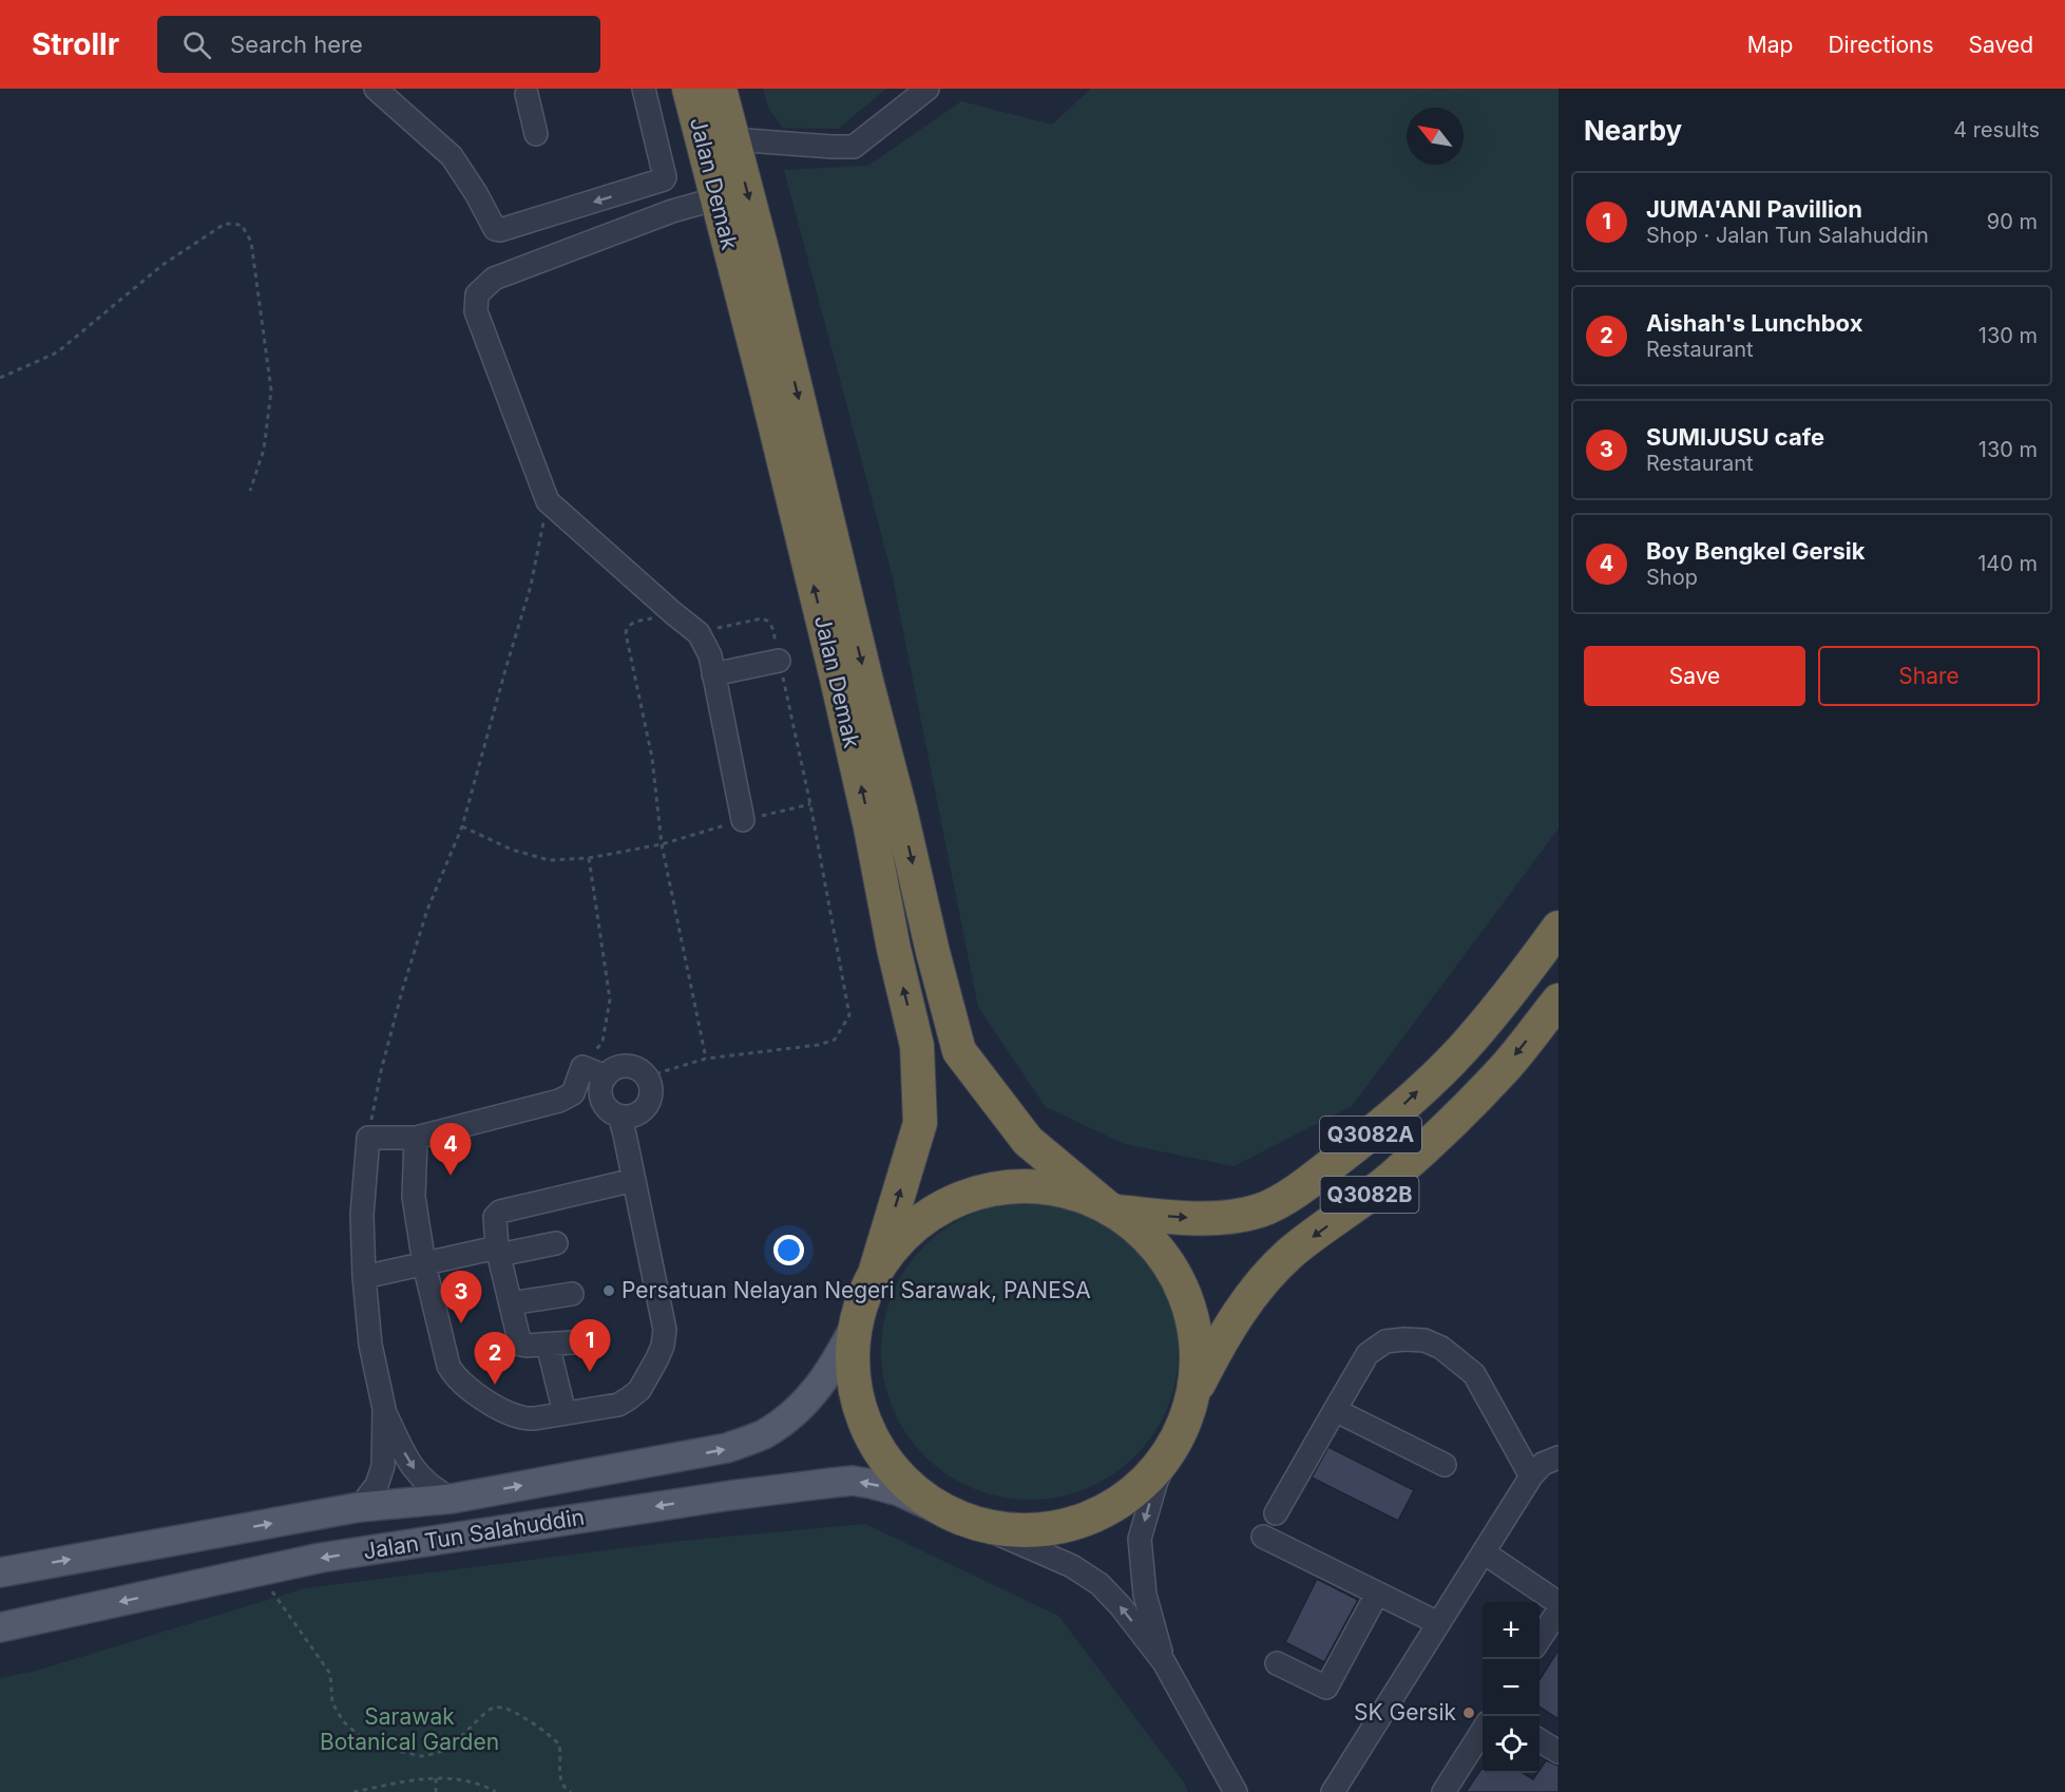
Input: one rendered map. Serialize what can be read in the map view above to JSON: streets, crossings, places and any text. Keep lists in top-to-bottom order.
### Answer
{
  "streets": {
    "highway": ["Jalan Demak", "Q3082A", "Q3082B"],
    "main road": ["Jalan Tun Salahuddin"]
  },
  "crossings": [
    ["Jalan Demak", "Q3082A"]
  ],
  "parks": ["Sarawak Botanical Garden"],
  "places": ["Persatuan Nelayan Negeri Sarawak, PANESA", "SK Gersik"],
  "north": "top left",
  "page": {
    "header": "Strollr",
    "search": "Search here",
    "nav": ["Map", "Directions", "Saved"],
    "heading": ["Nearby", "4 results"],
    "list": [
      {
        "mark": "1",
        "name": "JUMA'ANI Pavillion",
        "note": "Shop · Jalan Tun Salahuddin",
        "value": "90 m"
      },
      {
        "mark": "2",
        "name": "Aishah's Lunchbox",
        "note": "Restaurant",
        "value": "130 m"
      },
      {
        "mark": "3",
        "name": "SUMIJUSU cafe",
        "note": "Restaurant",
        "value": "130 m"
      },
      {
        "mark": "4",
        "name": "Boy Bengkel Gersik",
        "note": "Shop",
        "value": "140 m"
      }
    ],
    "buttons": ["Save", "Share"],
    "pins": [
      "4",
      "3",
      "1",
      "2"
    ],
    "map_buttons": ["+", "−"]
  }
}
